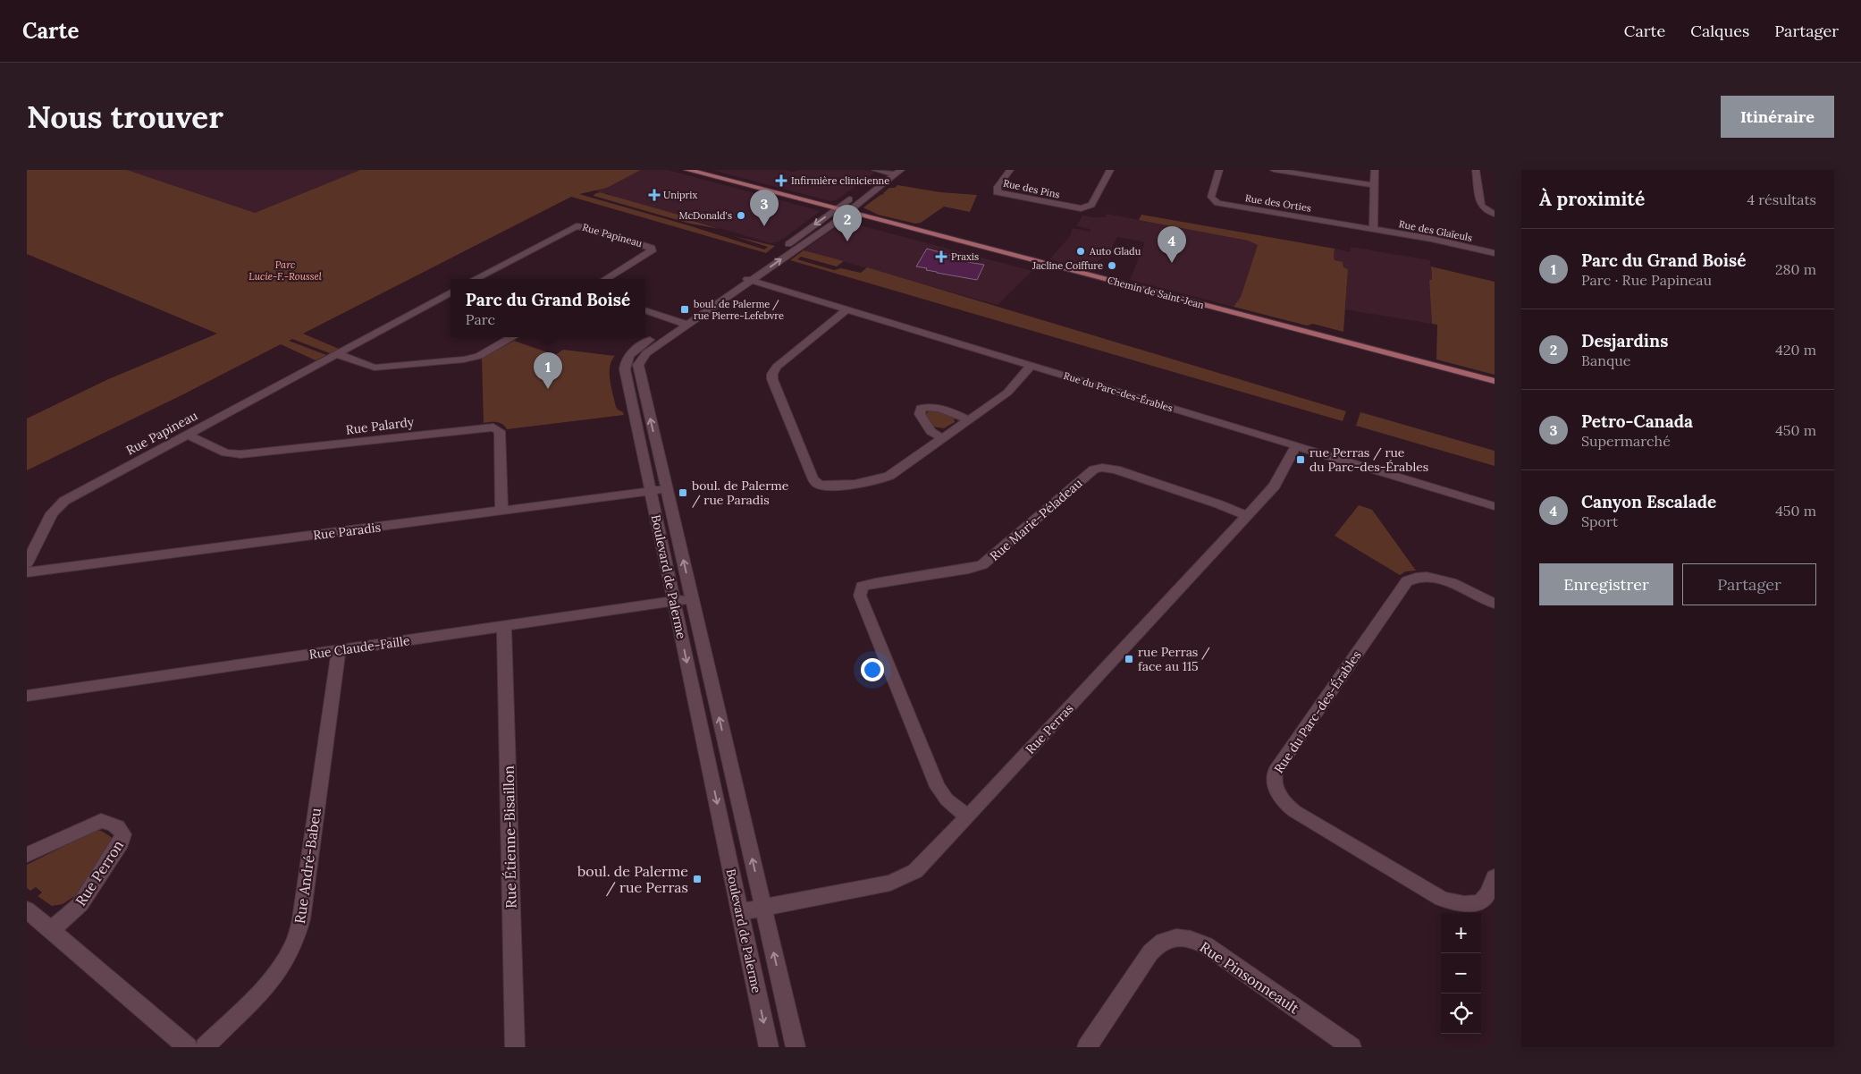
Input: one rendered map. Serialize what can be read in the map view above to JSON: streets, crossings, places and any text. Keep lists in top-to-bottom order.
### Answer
{
  "streets": {
    "main road": ["Chemin de Saint-Jean"],
    "street": [
      "Rue des Pins",
      "Rue des Orties",
      "Rue des Glaïeuls",
      "Rue Papineau",
      "Rue du Parc-des-Érables",
      "Rue Palardy",
      "Rue Marie-Péladeau",
      "Rue Paradis",
      "Boulevard de Palerme",
      "Rue Claude-Faille",
      "Rue Perras",
      "Rue Étienne-Bisaillon",
      "Rue André-Babeu",
      "Rue Perron",
      "Rue Pinsonneault"
    ]
  },
  "crossings": [
    ["Rue des Orties", "Rue des Glaïeuls"],
    ["Rue Papineau", "Rue Palardy"],
    ["Chemin de Saint-Jean", "Boulevard de Palerme"],
    ["Rue du Parc-des-Érables", "Boulevard de Palerme"],
    ["Rue du Parc-des-Érables", "Rue Perras"],
    ["Rue Palardy", "Rue Paradis"],
    ["Rue Marie-Péladeau", "Rue Perras"],
    ["Rue Paradis", "Boulevard de Palerme"],
    ["Boulevard de Palerme", "Rue Claude-Faille"],
    ["Boulevard de Palerme", "Rue Perras"],
    ["Rue Claude-Faille", "Rue Étienne-Bisaillon"],
    ["Rue Claude-Faille", "Rue André-Babeu"]
  ],
  "parks": ["Parc Lucie-F.-Roussel"],
  "places": {
    "health": ["Infirmière clinicienne", "Uniprix", "Praxis"],
    "other": ["McDonald's", "Auto Gladu", "Jacline Coiffure"],
    "transit": [
      "boul. de Palerme / rue Pierre-Lefebvre",
      "rue Perras / rue du Parc-des-Érables",
      "boul. de Palerme / rue Paradis",
      "rue Perras / face au 115",
      "boul. de Palerme / rue Perras"
    ]
  },
  "page": {
    "header": "Carte",
    "nav": ["Carte", "Calques", "Partager"],
    "buttons": [
      "Itinéraire",
      ["Enregistrer", "Partager"]
    ],
    "title": "Nous trouver",
    "heading": ["À proximité", "4 résultats"],
    "pins": [
      "3",
      "2",
      "4",
      "1"
    ],
    "list": [
      {
        "mark": "1",
        "name": "Parc du Grand Boisé",
        "note": "Parc · Rue Papineau",
        "value": "280 m"
      },
      {
        "mark": "2",
        "name": "Desjardins",
        "note": "Banque",
        "value": "420 m"
      },
      {
        "mark": "3",
        "name": "Petro-Canada",
        "note": "Supermarché",
        "value": "450 m"
      },
      {
        "mark": "4",
        "name": "Canyon Escalade",
        "note": "Sport",
        "value": "450 m"
      }
    ],
    "popup": ["Parc du Grand Boisé", "Parc"],
    "map_buttons": ["+", "−"]
  }
}
